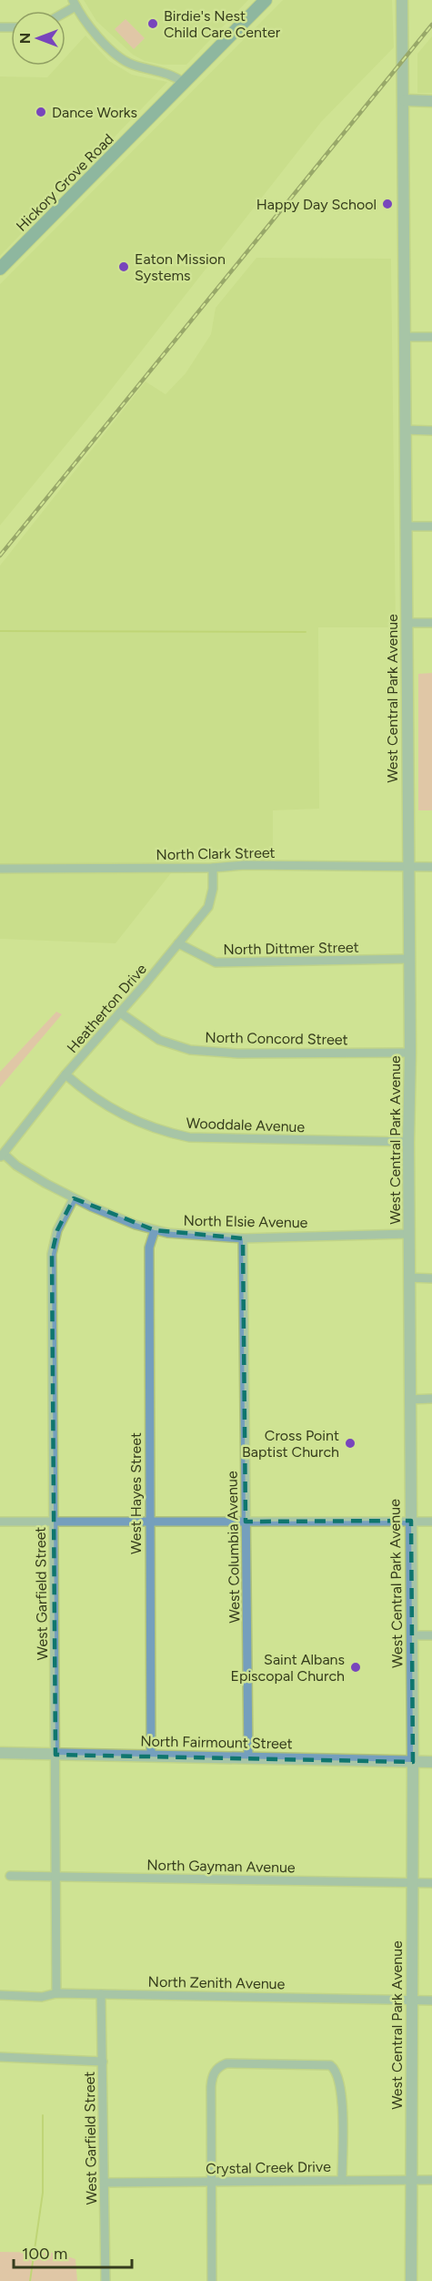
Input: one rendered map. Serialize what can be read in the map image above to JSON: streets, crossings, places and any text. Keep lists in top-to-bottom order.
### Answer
{
  "streets": {
    "main road": ["Hickory Grove Road"],
    "street": [
      "West Central Park Avenue",
      "North Clark Street",
      "North Dittmer Street",
      "Heatherton Drive",
      "North Concord Street",
      "Wooddale Avenue",
      "North Elsie Avenue",
      "West Hayes Street",
      "West Columbia Avenue",
      "West Garfield Street",
      "North Fairmount Street",
      "North Gayman Avenue",
      "North Zenith Avenue",
      "Crystal Creek Drive"
    ]
  },
  "crossings": [
    ["West Central Park Avenue", "North Clark Street"],
    ["West Central Park Avenue", "North Dittmer Street"],
    ["West Central Park Avenue", "North Concord Street"],
    ["West Central Park Avenue", "Wooddale Avenue"],
    ["West Central Park Avenue", "North Elsie Avenue"],
    ["West Central Park Avenue", "North Fairmount Street"],
    ["West Central Park Avenue", "North Gayman Avenue"],
    ["West Central Park Avenue", "North Zenith Avenue"],
    ["West Central Park Avenue", "Crystal Creek Drive"],
    ["North Clark Street", "Heatherton Drive"],
    ["North Dittmer Street", "Heatherton Drive"],
    ["Heatherton Drive", "North Concord Street"],
    ["Heatherton Drive", "Wooddale Avenue"],
    ["Heatherton Drive", "North Elsie Avenue"],
    ["North Elsie Avenue", "West Hayes Street"],
    ["North Elsie Avenue", "West Columbia Avenue"],
    ["North Elsie Avenue", "West Garfield Street"],
    ["West Hayes Street", "North Fairmount Street"],
    ["West Columbia Avenue", "North Fairmount Street"],
    ["West Garfield Street", "North Fairmount Street"],
    ["West Garfield Street", "North Gayman Avenue"],
    ["West Garfield Street", "North Zenith Avenue"],
    ["West Garfield Street", "Crystal Creek Drive"]
  ],
  "places": [
    "Birdie's Nest Child Care Center",
    "Dance Works",
    "Happy Day School",
    "Eaton Mission Systems",
    "Cross Point Baptist Church",
    "Saint Albans Episcopal Church"
  ],
  "scale_bar": "100 m",
  "north": "left"
}
